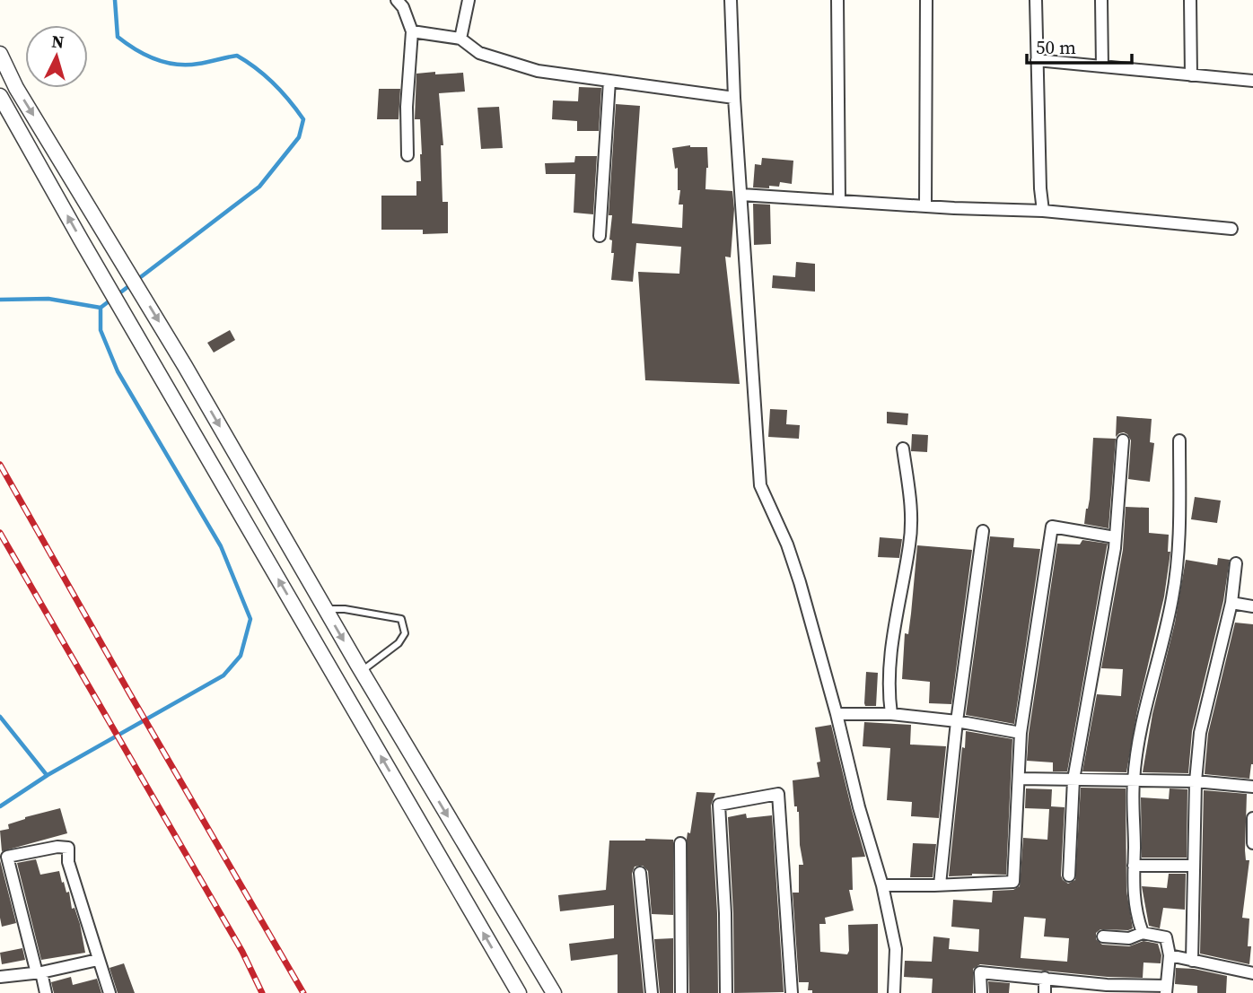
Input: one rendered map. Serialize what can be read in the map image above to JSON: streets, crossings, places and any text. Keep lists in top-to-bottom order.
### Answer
{
  "scale_bar": "50 m",
  "north": "top"
}
